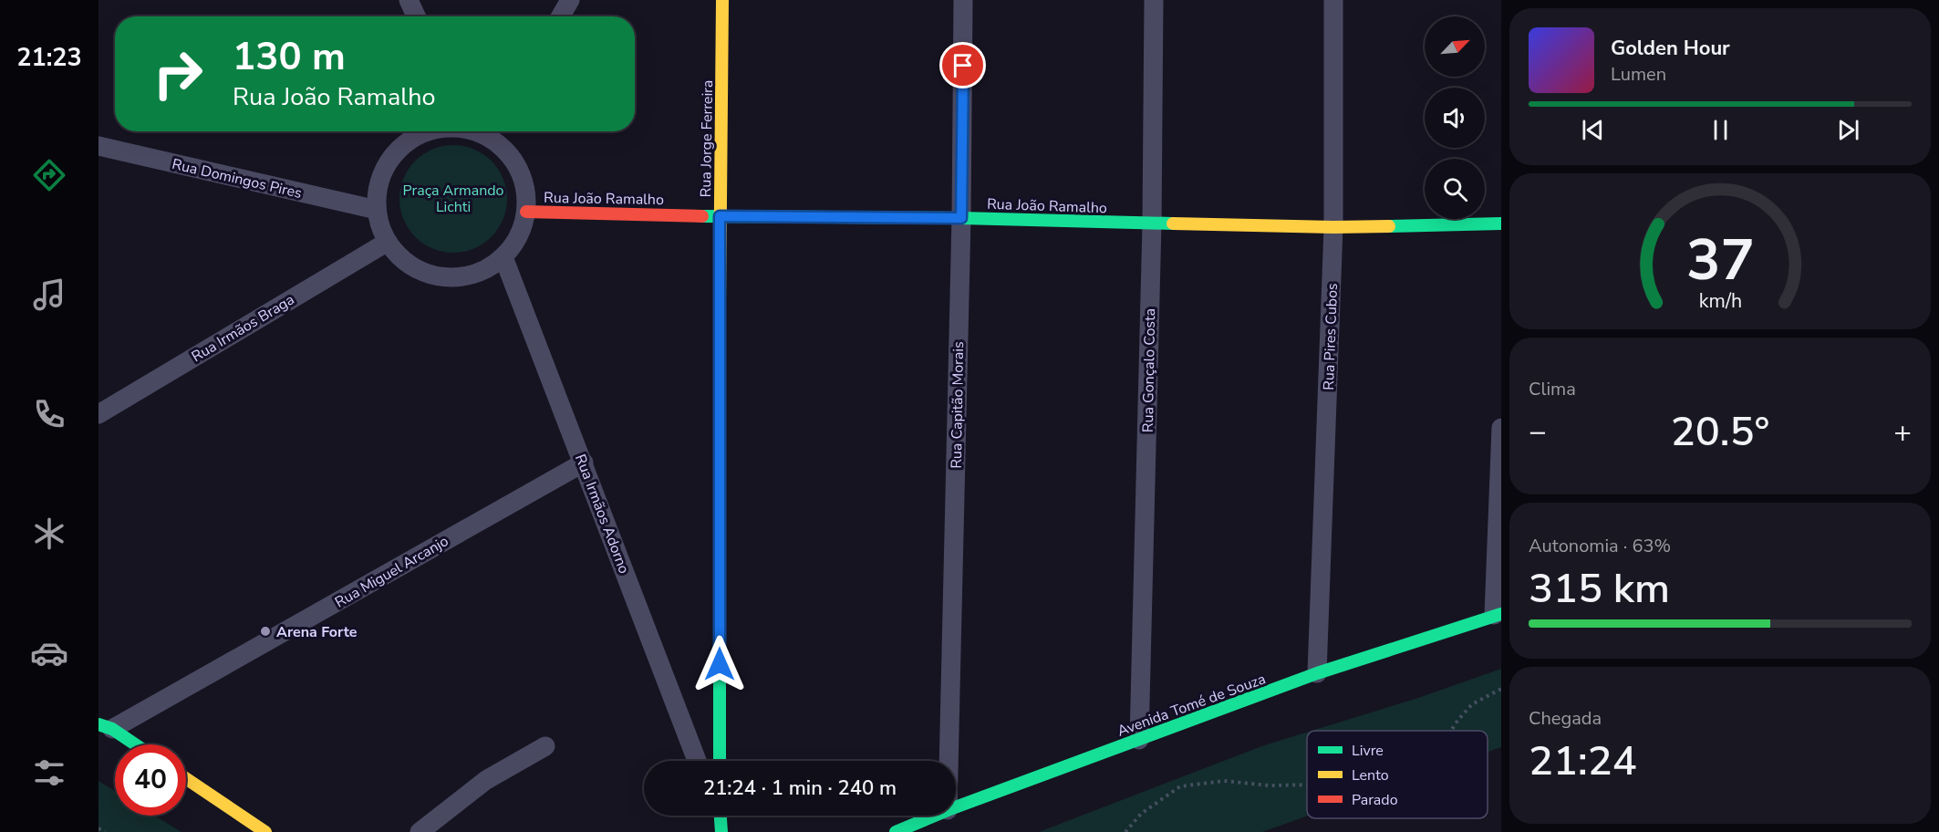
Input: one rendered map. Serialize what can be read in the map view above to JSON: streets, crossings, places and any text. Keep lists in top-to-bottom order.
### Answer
{
  "streets": {
    "street": [
      "Rua Jorge Ferreira",
      "Rua Domingos Pires",
      "Rua João Ramalho",
      "Rua Irmãos Braga",
      "Rua Pires Cubos",
      "Rua Gonçalo Costa",
      "Rua Capitão Morais",
      "Rua Irmãos Adorno",
      "Rua Miguel Arcanjo",
      "Avenida Tomé de Souza"
    ]
  },
  "crossings": [
    ["Rua Jorge Ferreira", "Rua João Ramalho"],
    ["Rua João Ramalho", "Rua Pires Cubos"],
    ["Rua João Ramalho", "Rua Gonçalo Costa"],
    ["Rua João Ramalho", "Rua Capitão Morais"],
    ["Rua Pires Cubos", "Avenida Tomé de Souza"],
    ["Rua Gonçalo Costa", "Avenida Tomé de Souza"],
    ["Rua Irmãos Adorno", "Rua Miguel Arcanjo"]
  ],
  "parks": ["Praça Armando Lichti"],
  "places": ["Arena Forte"],
  "legend": ["Livre", "Lento", "Parado"],
  "north": "top right",
  "page": {
    "tabs": "21:23",
    "turn": ["130 m", "Rua João Ramalho"],
    "song": ["Golden Hour", "Lumen"],
    "tile": [
      "Clima",
      ["Autonomia · 63%", "315 km"],
      ["Chegada", "21:24"]
    ],
    "heat": ["−", "20.5°", "+"],
    "limit": "40",
    "trip": "21:24 · 1 min · 240 m",
    "gauge": ["37", "km/h"]
  }
}
